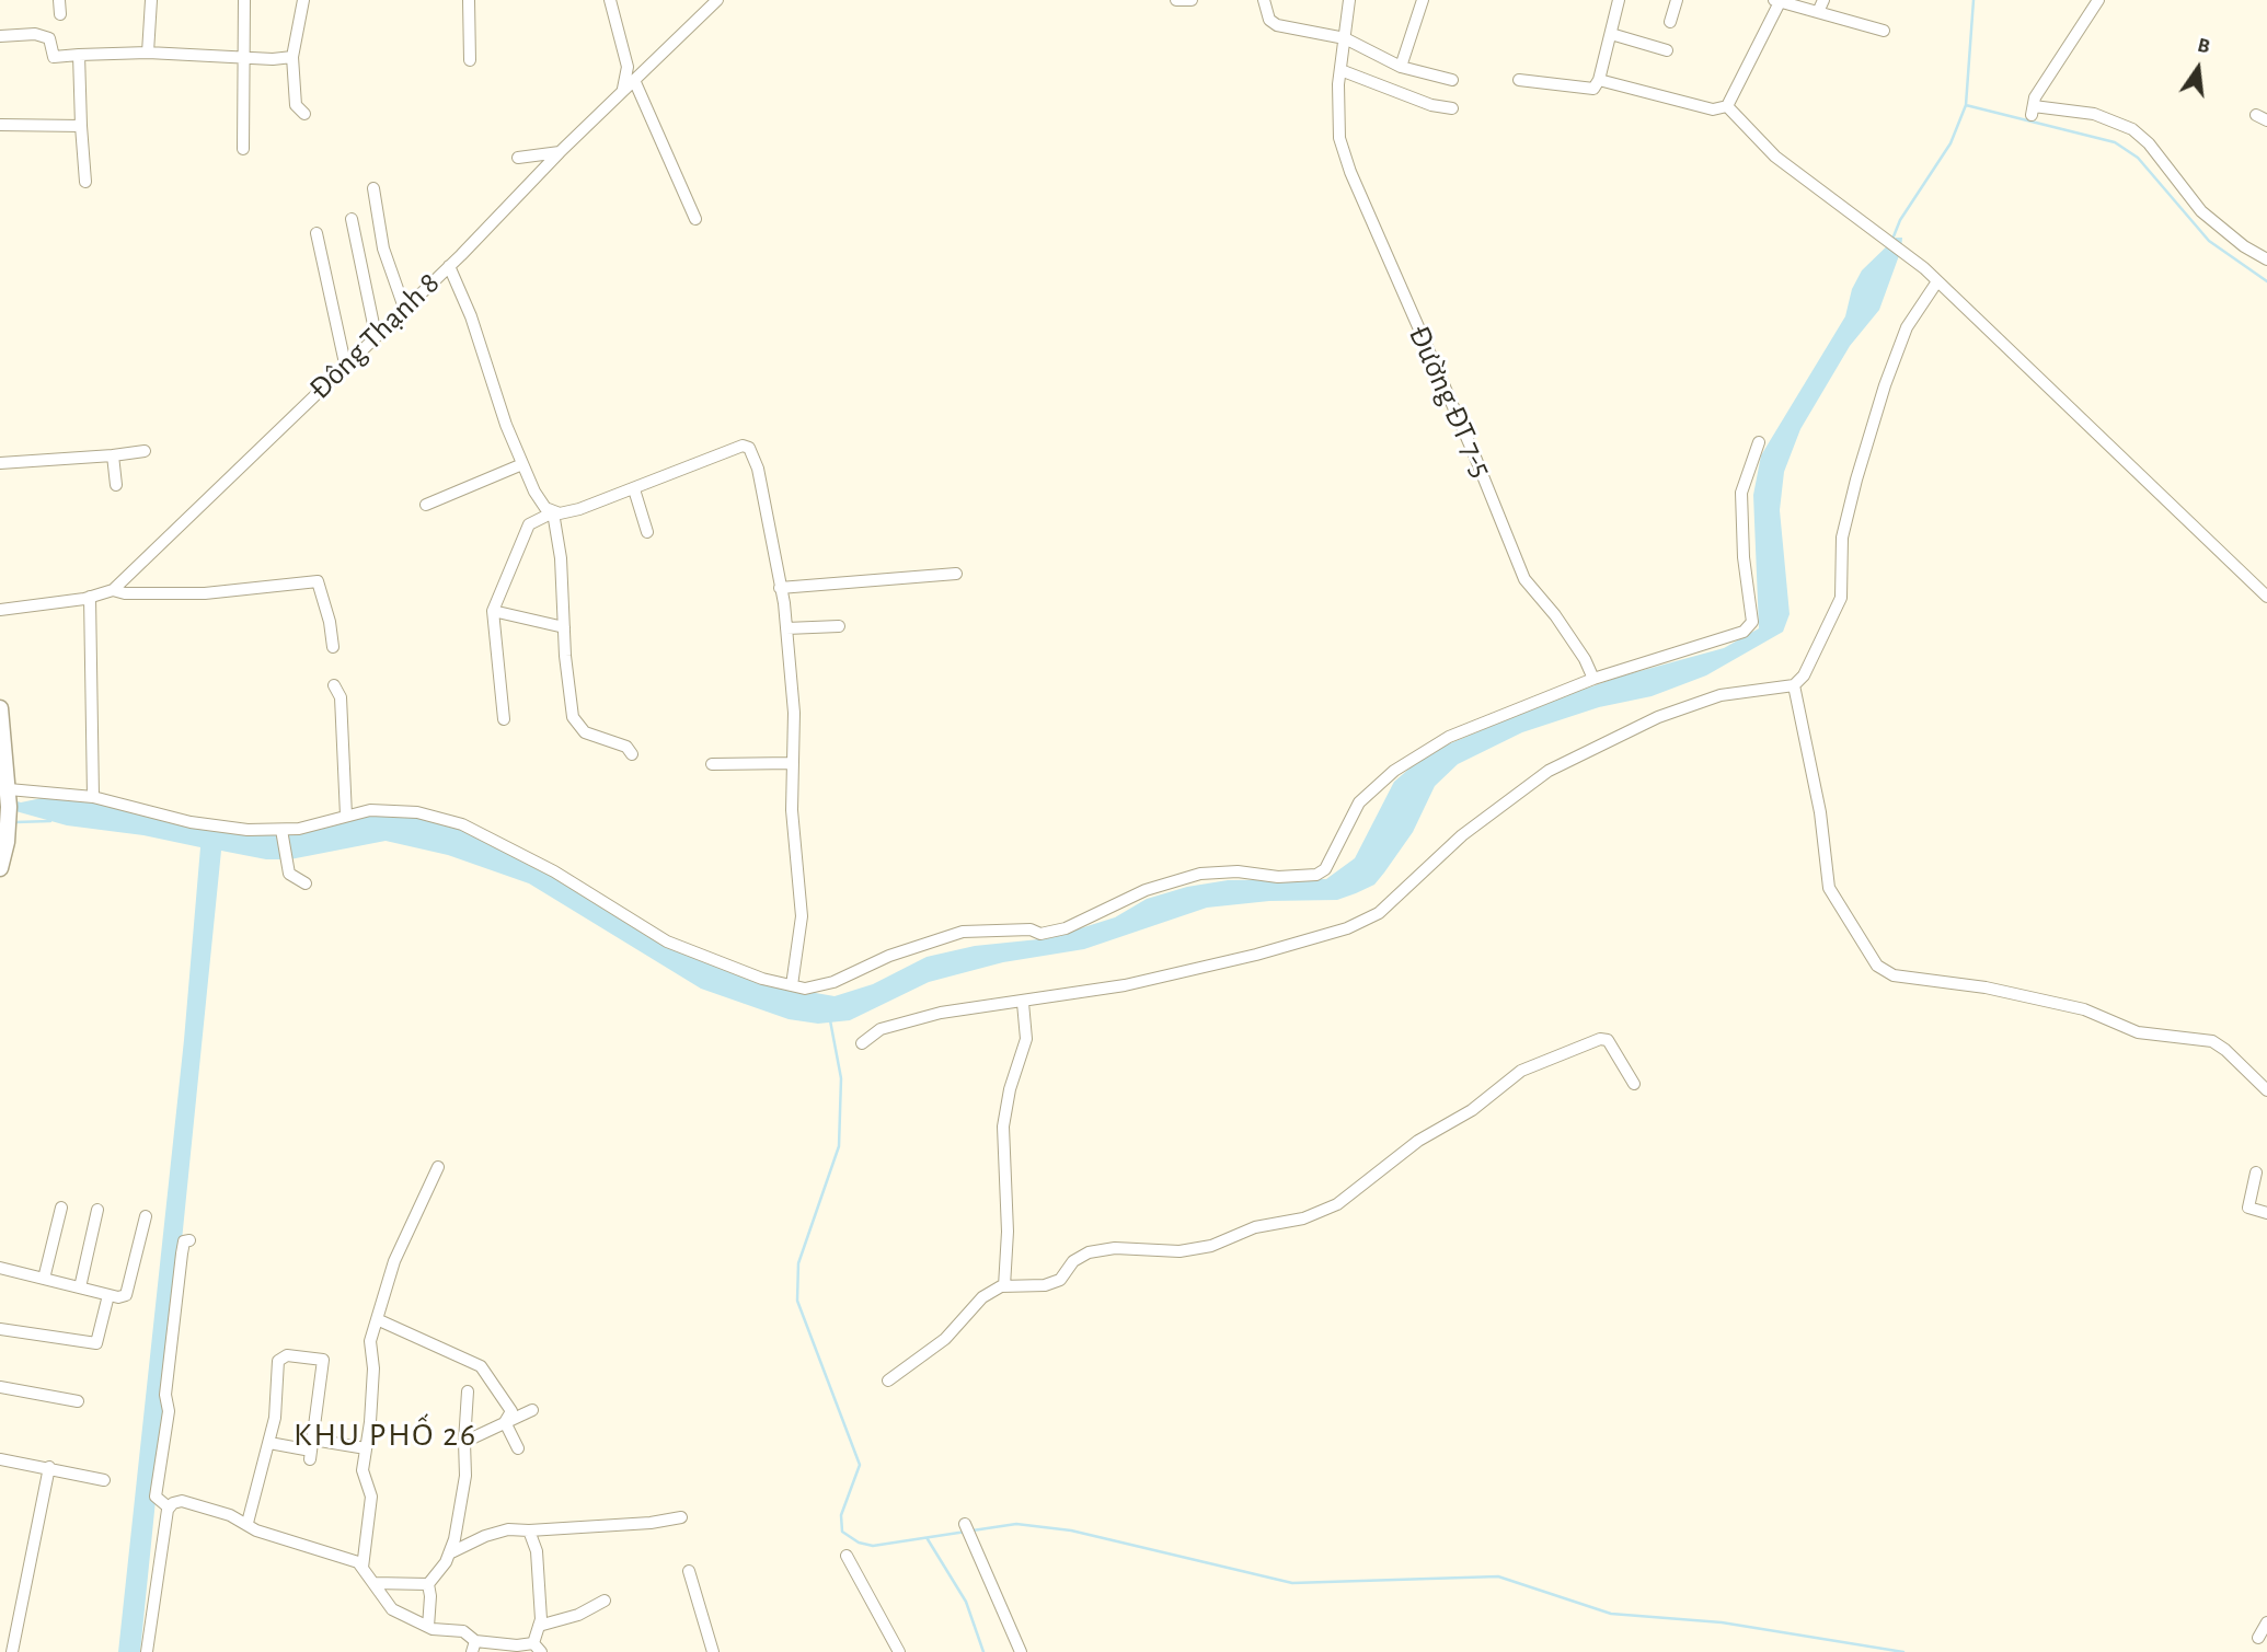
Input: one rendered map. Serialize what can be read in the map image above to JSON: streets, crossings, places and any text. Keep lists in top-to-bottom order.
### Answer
{
  "streets": {
    "street": ["Đông Thạnh 8", "Đường ĐT 7-5"]
  },
  "districts": ["KHU PHỐ 26"],
  "north": "top"
}
